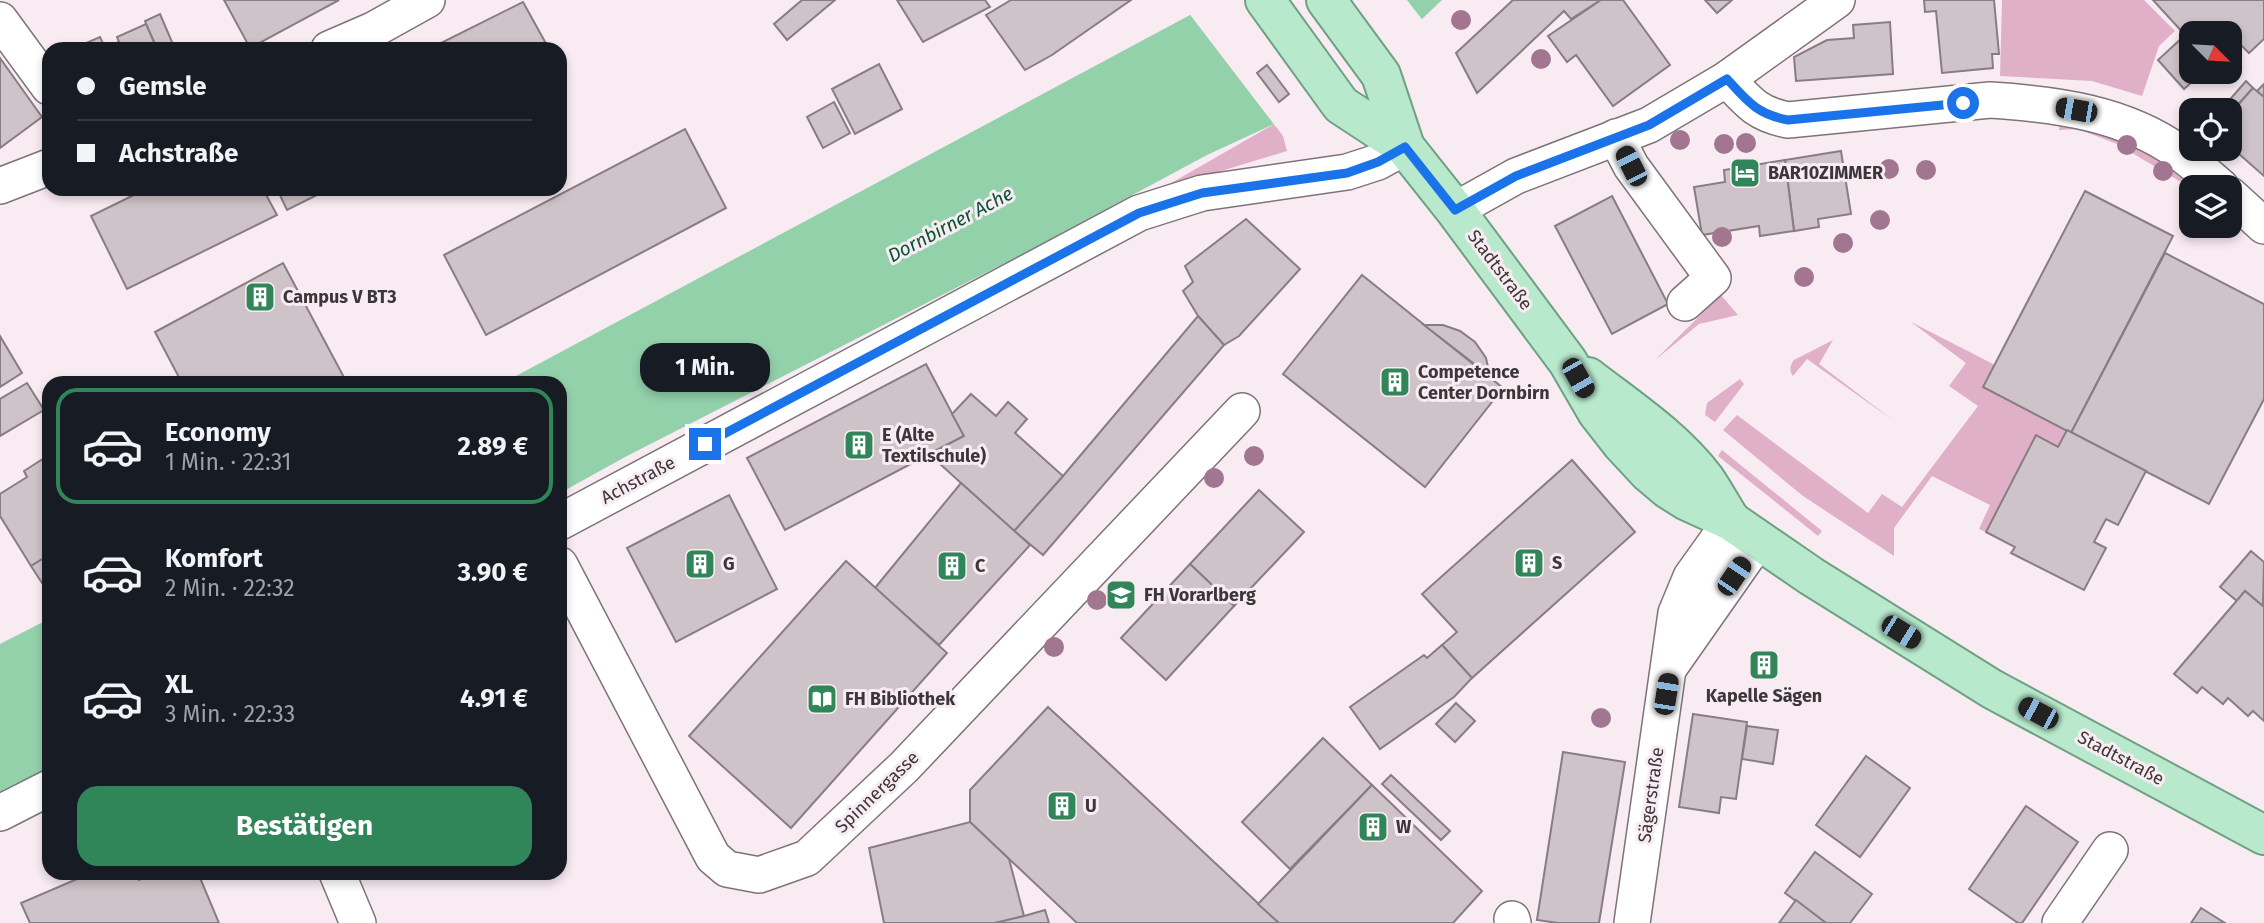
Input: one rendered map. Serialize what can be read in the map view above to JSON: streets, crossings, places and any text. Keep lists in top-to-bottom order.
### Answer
{
  "streets": {
    "main road": ["Stadtstraße"],
    "street": ["Achstraße", "Spinnergasse", "Sägerstraße"]
  },
  "crossings": [
    ["Stadtstraße", "Achstraße"],
    ["Stadtstraße", "Sägerstraße"]
  ],
  "water": ["Dornbirner Ache"],
  "places": {
    "hotel": ["BAR10ZIMMER"],
    "building": [
      "Campus V BT3",
      "Competence Center Dornbirn",
      "E (Alte Textilschule)",
      "S",
      "G",
      "C",
      "Kapelle Sägen",
      "U",
      "W"
    ],
    "school or university": ["FH Vorarlberg"],
    "library": ["FH Bibliothek"]
  },
  "north": "bottom right",
  "page": {
    "banner": ["Gemsle", "Achstraße"],
    "bubble": "1 Min.",
    "list": [
      {
        "name": "Economy",
        "note": "1 Min. · 22:31",
        "value": "2.89 €"
      },
      {
        "name": "Komfort",
        "note": "2 Min. · 22:32",
        "value": "3.90 €"
      },
      {
        "name": "XL",
        "note": "3 Min. · 22:33",
        "value": "4.91 €"
      }
    ],
    "buttons": "Bestätigen"
  }
}
